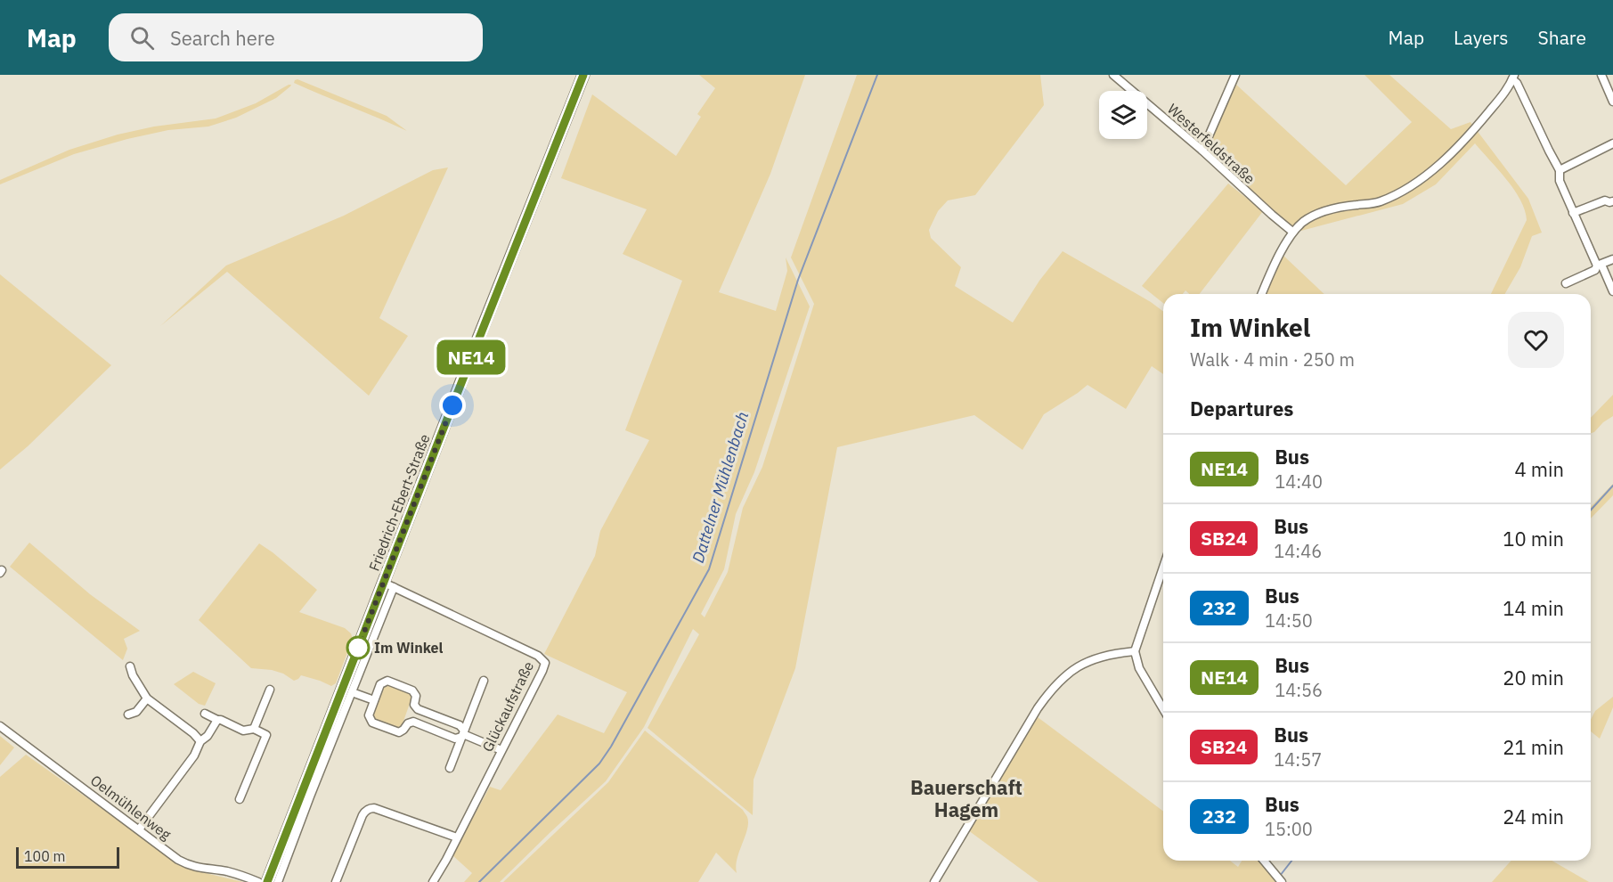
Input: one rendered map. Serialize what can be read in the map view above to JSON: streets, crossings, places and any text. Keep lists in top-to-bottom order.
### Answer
{
  "streets": {
    "main road": ["Friedrich-Ebert-Straße"],
    "street": ["Westerfeldstraße", "Glückaufstraße", "Oelmühlenweg"]
  },
  "crossings": [
    ["Friedrich-Ebert-Straße", "Glückaufstraße"]
  ],
  "districts": ["Bauerschaft Hagem"],
  "water": ["Dattelner Mühlenbach"],
  "places": ["Im Winkel"],
  "lines": ["bus line NE14"],
  "scale_bar": "100 m",
  "page": {
    "header": "Map",
    "search": "Search here",
    "nav": ["Map", "Layers", "Share"],
    "on_map": "NE14",
    "heading": [
      ["Im Winkel", "Walk · 4 min · 250 m"],
      "Departures"
    ],
    "list": [
      {
        "mark": "NE14",
        "name": "Bus",
        "note": "14:40",
        "value": "4 min"
      },
      {
        "mark": "SB24",
        "name": "Bus",
        "note": "14:46",
        "value": "10 min"
      },
      {
        "mark": "232",
        "name": "Bus",
        "note": "14:50",
        "value": "14 min"
      },
      {
        "mark": "NE14",
        "name": "Bus",
        "note": "14:56",
        "value": "20 min"
      },
      {
        "mark": "SB24",
        "name": "Bus",
        "note": "14:57",
        "value": "21 min"
      },
      {
        "mark": "232",
        "name": "Bus",
        "note": "15:00",
        "value": "24 min"
      }
    ],
    "scale": "100 m"
  }
}
